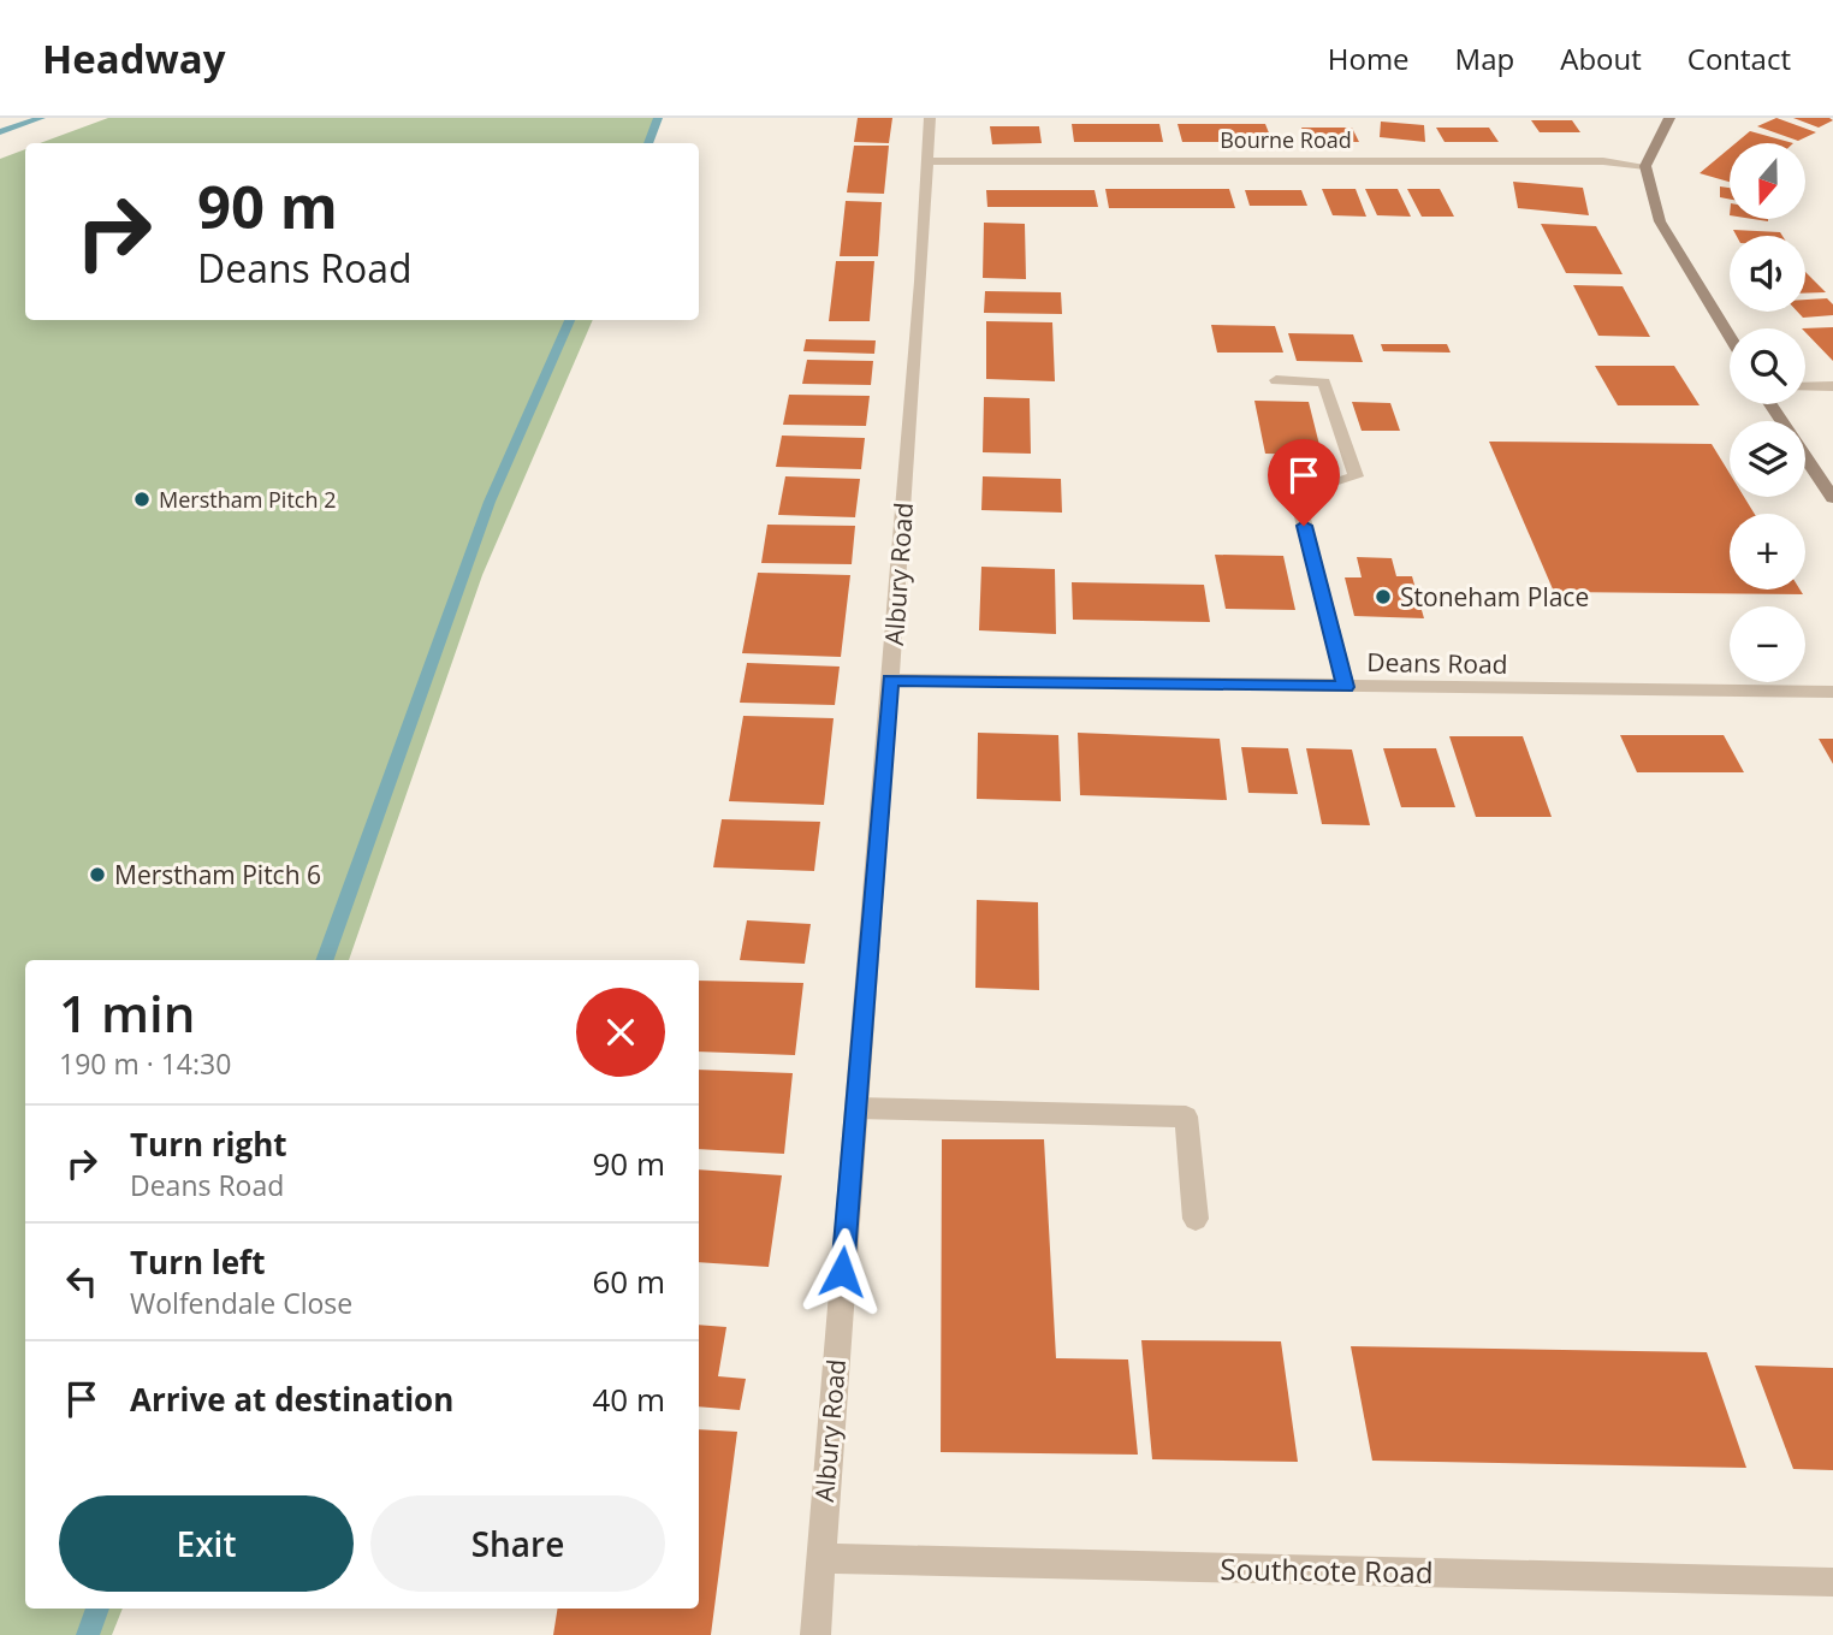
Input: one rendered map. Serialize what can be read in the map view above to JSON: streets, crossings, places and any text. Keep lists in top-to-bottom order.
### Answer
{
  "streets": {
    "street": [
      "Bourne Road",
      "Albury Road",
      "Deans Road",
      "Southcote Road"
    ]
  },
  "crossings": [
    ["Bourne Road", "Albury Road"],
    ["Albury Road", "Deans Road"],
    ["Albury Road", "Southcote Road"]
  ],
  "places": ["Merstham Pitch 2", "Stoneham Place", "Merstham Pitch 6"],
  "north": "bottom",
  "page": {
    "header": "Headway",
    "nav": [
      "Home",
      "Map",
      "About",
      "Contact"
    ],
    "map_buttons": ["+", "−"],
    "turn": ["90 m", "Deans Road"],
    "heading": ["1 min", "190 m · 14:30"],
    "list": [
      {
        "name": "Turn right",
        "note": "Deans Road",
        "value": "90 m"
      },
      {
        "name": "Turn left",
        "note": "Wolfendale Close",
        "value": "60 m"
      },
      {
        "name": "Arrive at destination",
        "value": "40 m"
      }
    ],
    "buttons": ["Exit", "Share"]
  }
}
